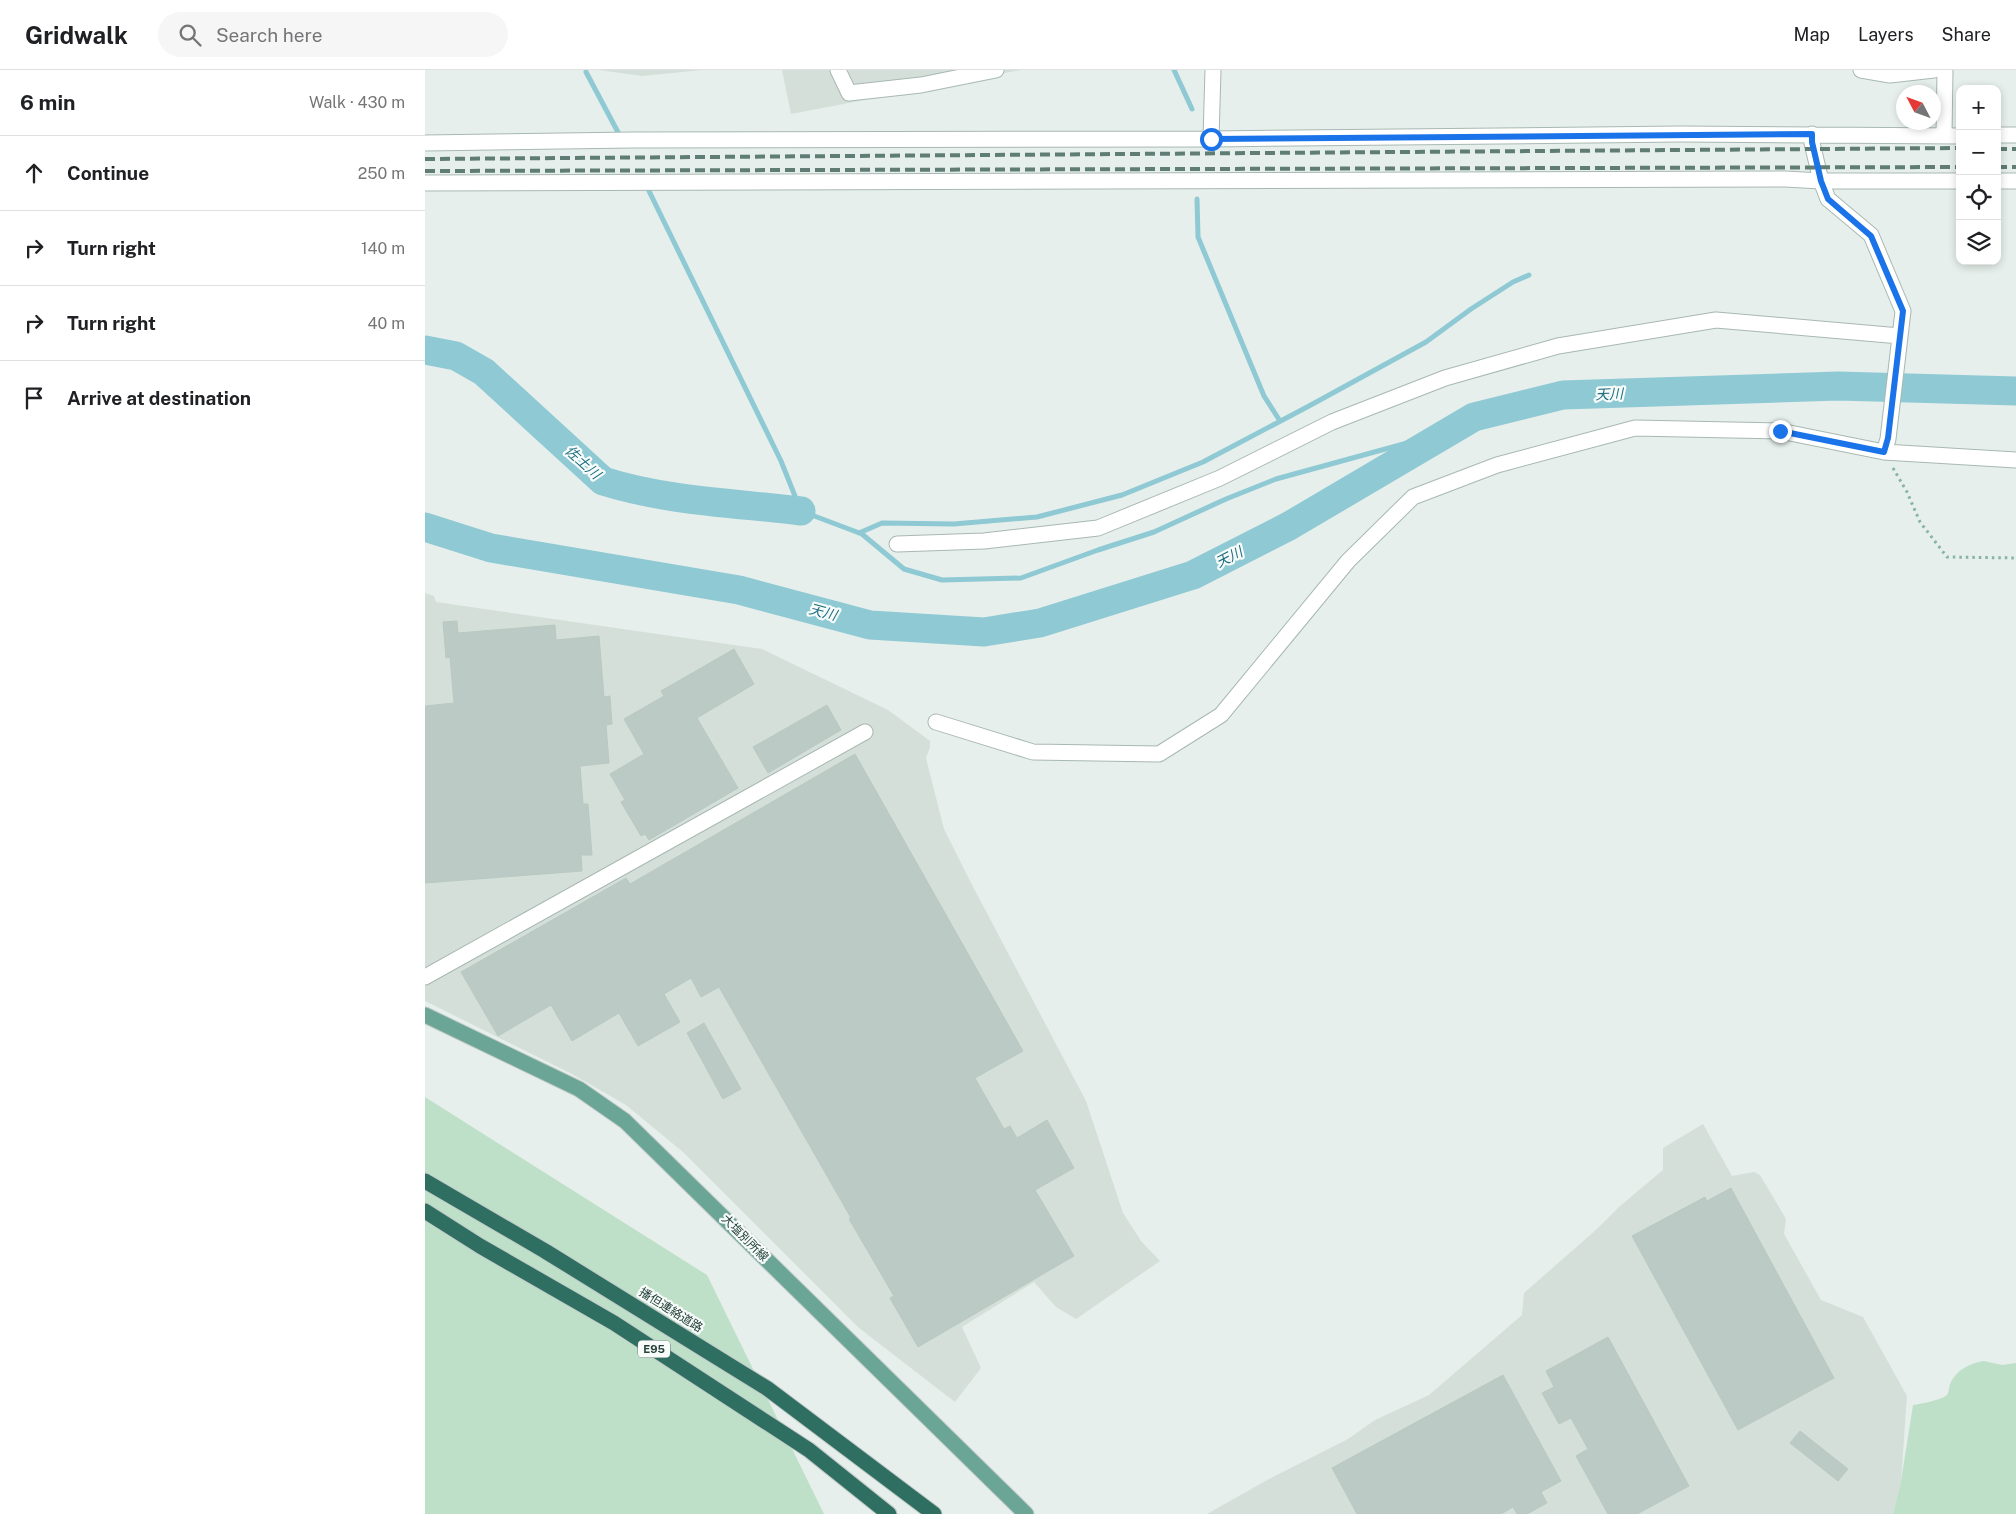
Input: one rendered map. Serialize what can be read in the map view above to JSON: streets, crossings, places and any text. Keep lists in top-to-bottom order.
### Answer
{
  "streets": {
    "highway": ["播但連絡道路", "E95"],
    "main road": ["大塩別所線"]
  },
  "crossings": [
    ["播但連絡道路", "E95"]
  ],
  "water": ["天川", "佐土川"],
  "north": "top left",
  "page": {
    "header": "Gridwalk",
    "search": "Search here",
    "nav": ["Map", "Layers", "Share"],
    "heading": ["6 min", "Walk · 430 m"],
    "map_buttons": ["+", "−"],
    "list": [
      ["Continue", "250 m"],
      ["Turn right", "140 m"],
      ["Turn right", "40 m"],
      "Arrive at destination"
    ]
  }
}
